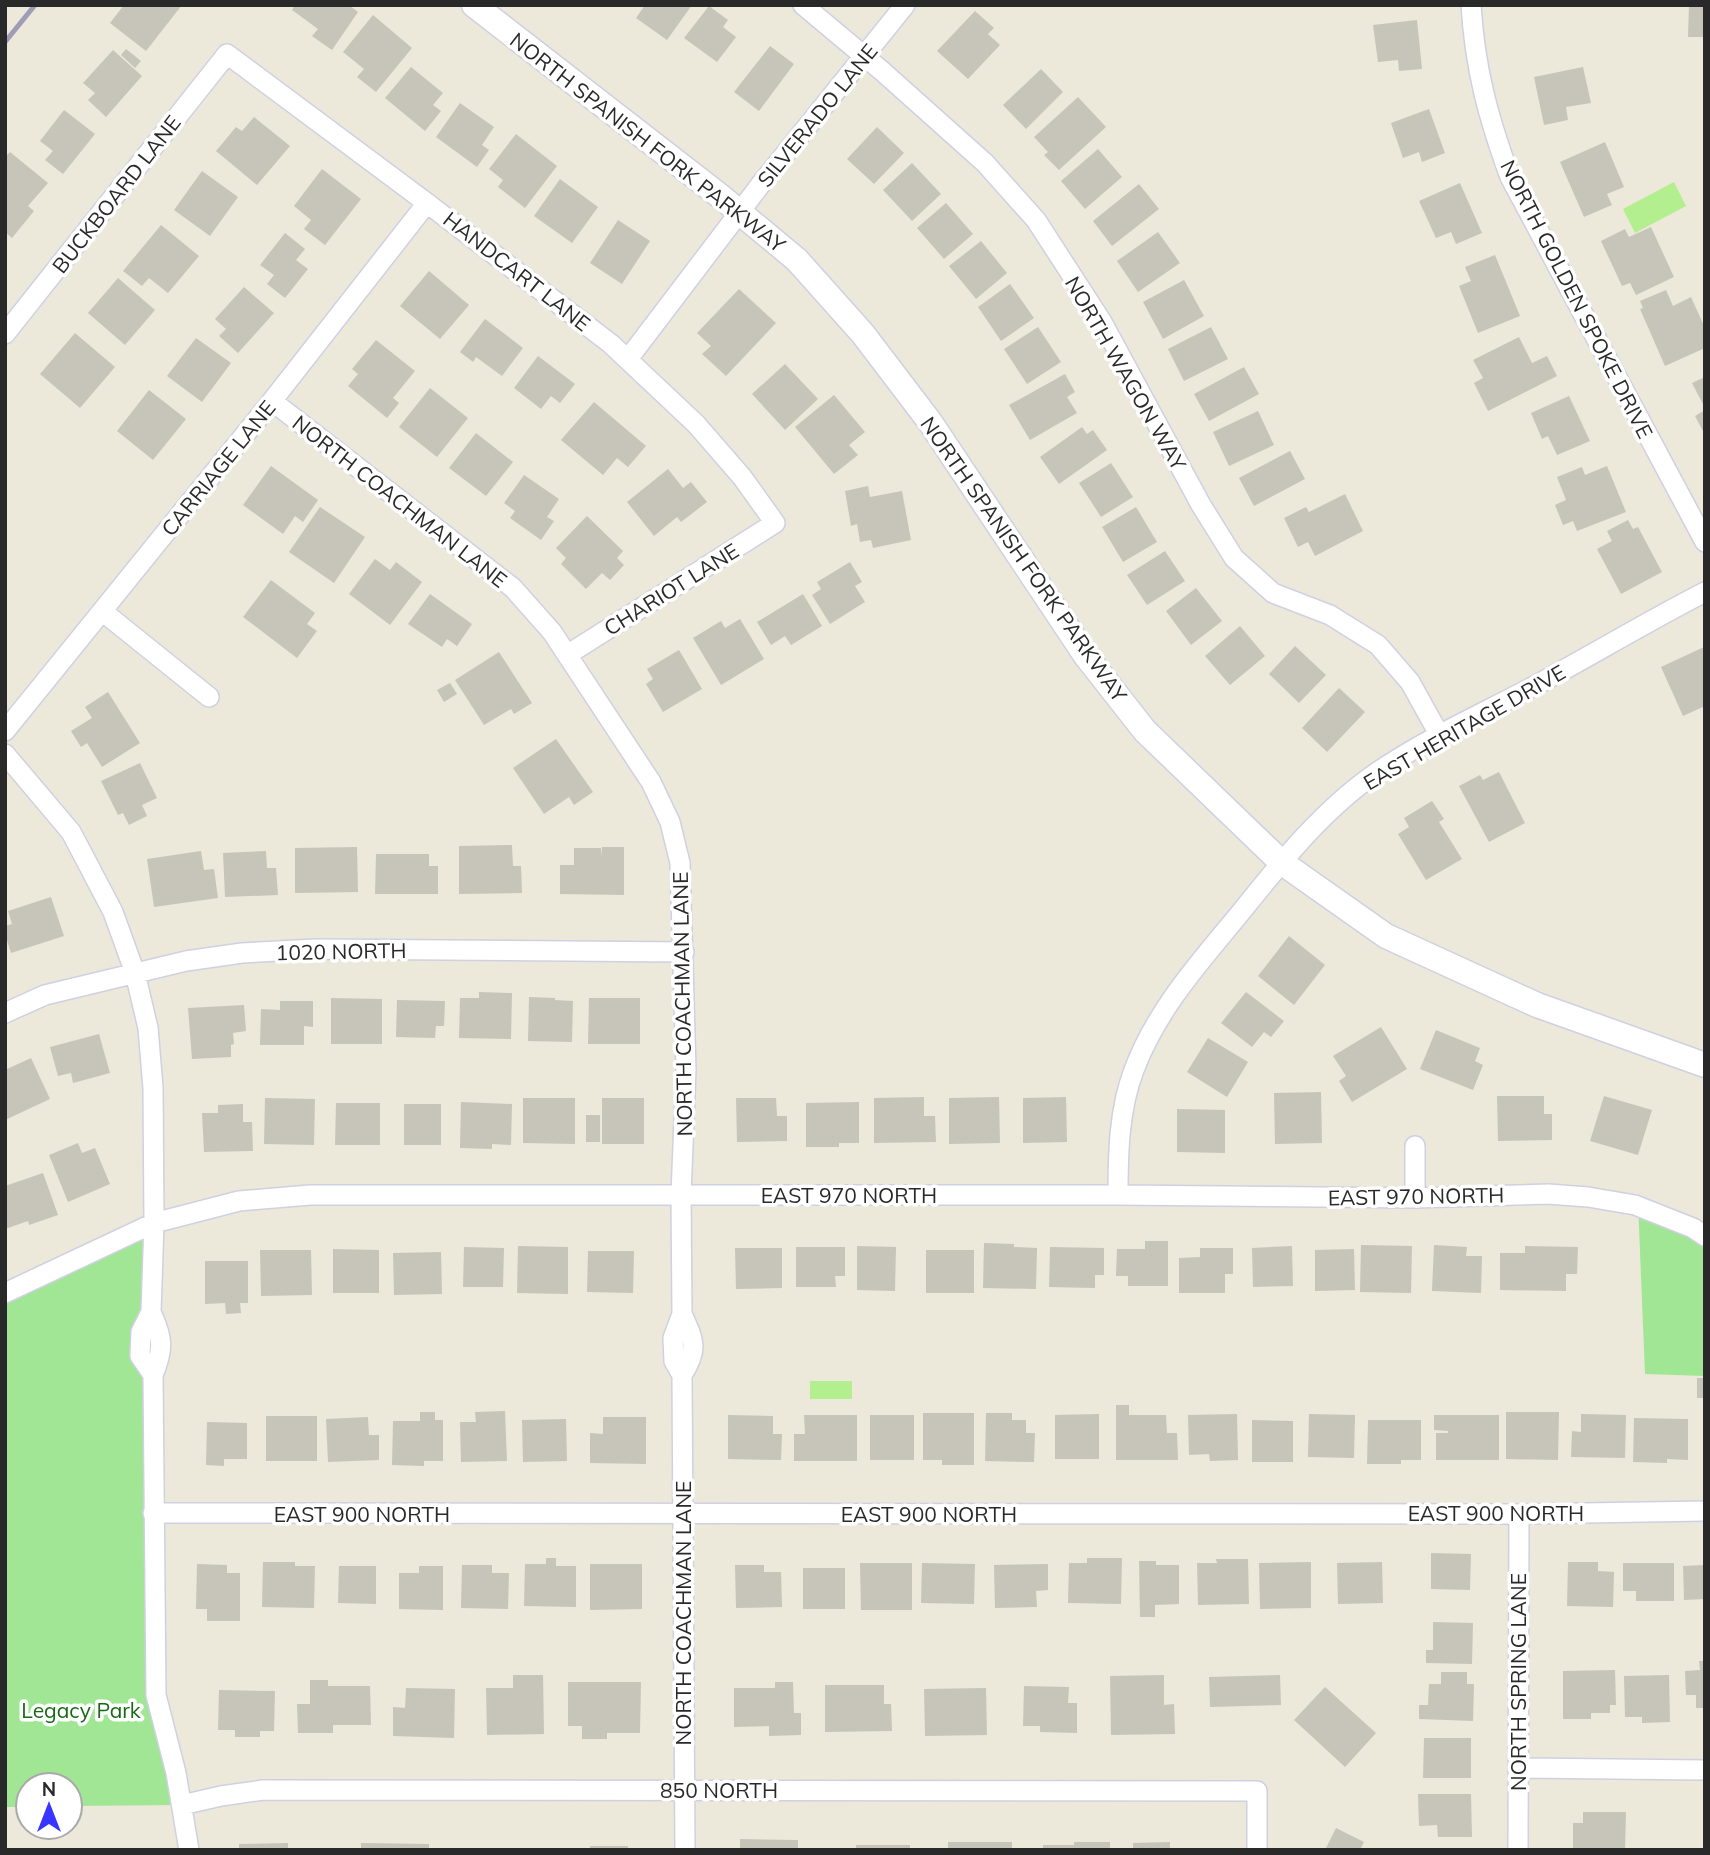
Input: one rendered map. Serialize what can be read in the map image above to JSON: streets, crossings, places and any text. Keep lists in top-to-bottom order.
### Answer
{
  "streets": {
    "street": [
      "SILVERADO LANE",
      "NORTH SPANISH FORK PARKWAY",
      "BUCKBOARD LANE",
      "HANDCART LANE",
      "NORTH GOLDEN SPOKE DRIVE",
      "NORTH WAGON WAY",
      "CARRIAGE LANE",
      "NORTH COACHMAN LANE",
      "CHARIOT LANE",
      "EAST HERITAGE DRIVE",
      "1020 NORTH",
      "EAST 970 NORTH",
      "EAST 900 NORTH",
      "NORTH SPRING LANE",
      "850 NORTH"
    ]
  },
  "crossings": [
    ["SILVERADO LANE", "NORTH SPANISH FORK PARKWAY"],
    ["SILVERADO LANE", "HANDCART LANE"],
    ["SILVERADO LANE", "NORTH WAGON WAY"],
    ["NORTH SPANISH FORK PARKWAY", "EAST HERITAGE DRIVE"],
    ["BUCKBOARD LANE", "HANDCART LANE"],
    ["HANDCART LANE", "CARRIAGE LANE"],
    ["HANDCART LANE", "CHARIOT LANE"],
    ["NORTH WAGON WAY", "EAST HERITAGE DRIVE"],
    ["CARRIAGE LANE", "NORTH COACHMAN LANE"],
    ["NORTH COACHMAN LANE", "CHARIOT LANE"],
    ["NORTH COACHMAN LANE", "1020 NORTH"],
    ["NORTH COACHMAN LANE", "EAST 970 NORTH"],
    ["NORTH COACHMAN LANE", "EAST 900 NORTH"],
    ["NORTH COACHMAN LANE", "850 NORTH"],
    ["EAST HERITAGE DRIVE", "EAST 970 NORTH"],
    ["EAST 900 NORTH", "NORTH SPRING LANE"]
  ],
  "parks": ["Legacy Park"],
  "north": "top"
}
